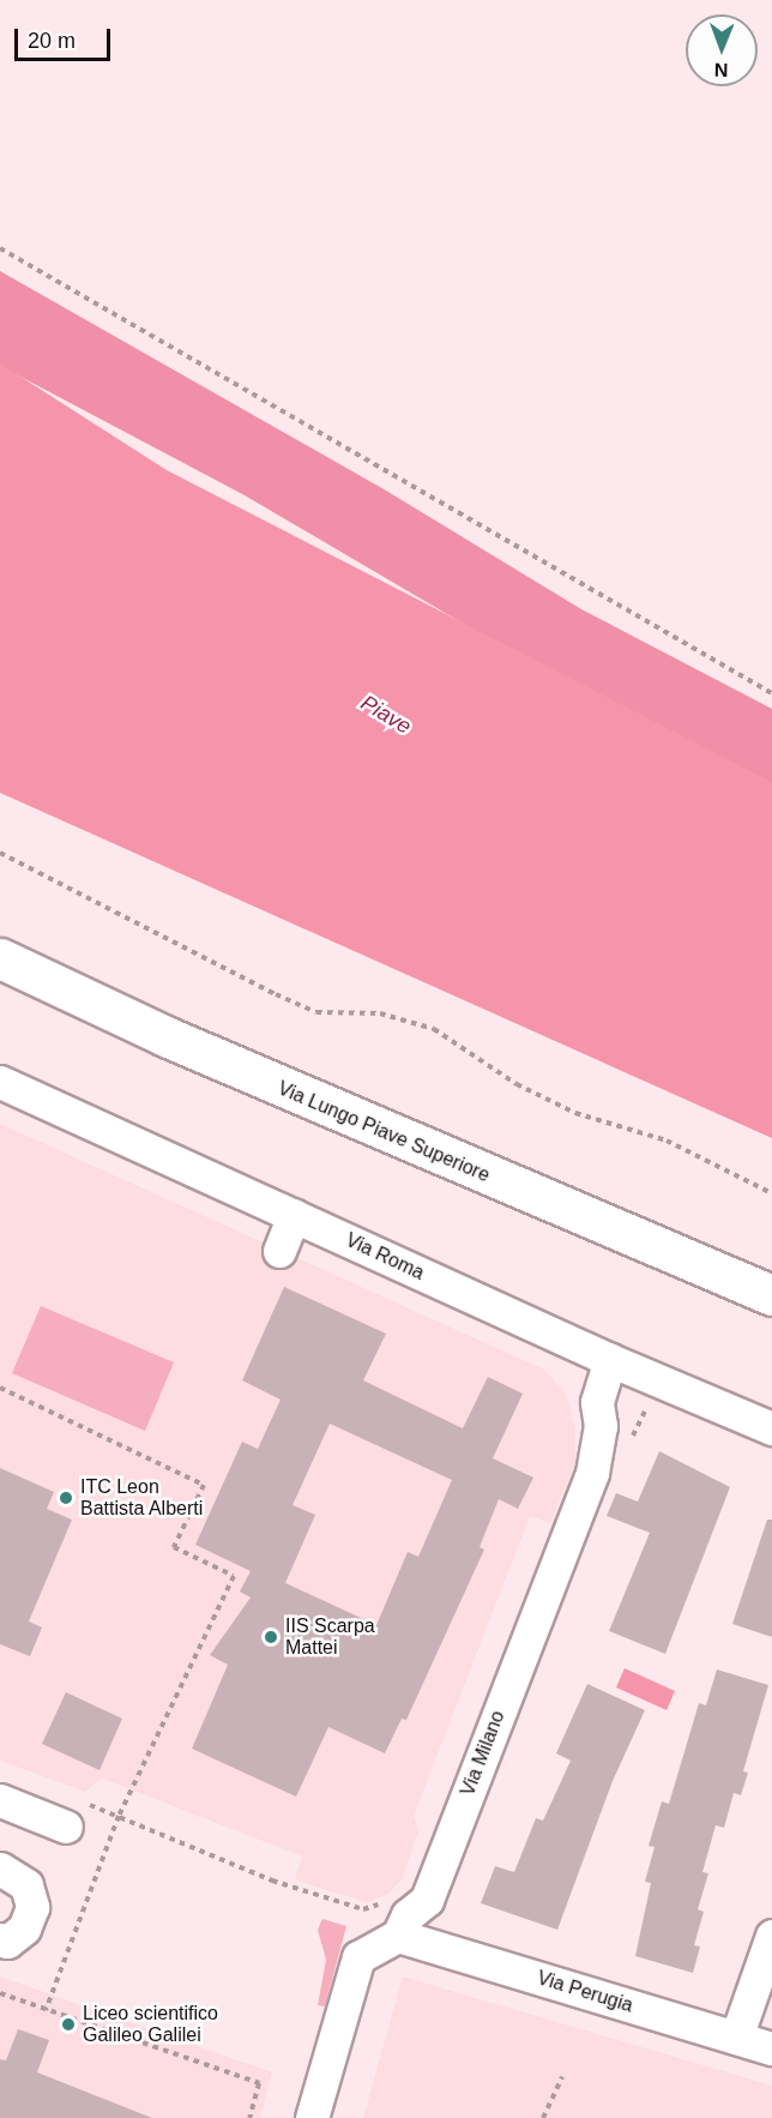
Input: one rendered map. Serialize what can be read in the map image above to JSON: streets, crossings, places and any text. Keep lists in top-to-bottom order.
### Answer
{
  "streets": {
    "main road": ["Via Lungo Piave Superiore"],
    "street": ["Via Roma", "Via Milano", "Via Perugia"]
  },
  "crossings": [
    ["Via Roma", "Via Milano"],
    ["Via Milano", "Via Perugia"]
  ],
  "water": ["Piave"],
  "places": ["ITC Leon Battista Alberti", "IIS Scarpa Mattei", "Liceo scientifico Galileo Galilei"],
  "scale_bar": "20 m",
  "north": "bottom"
}
